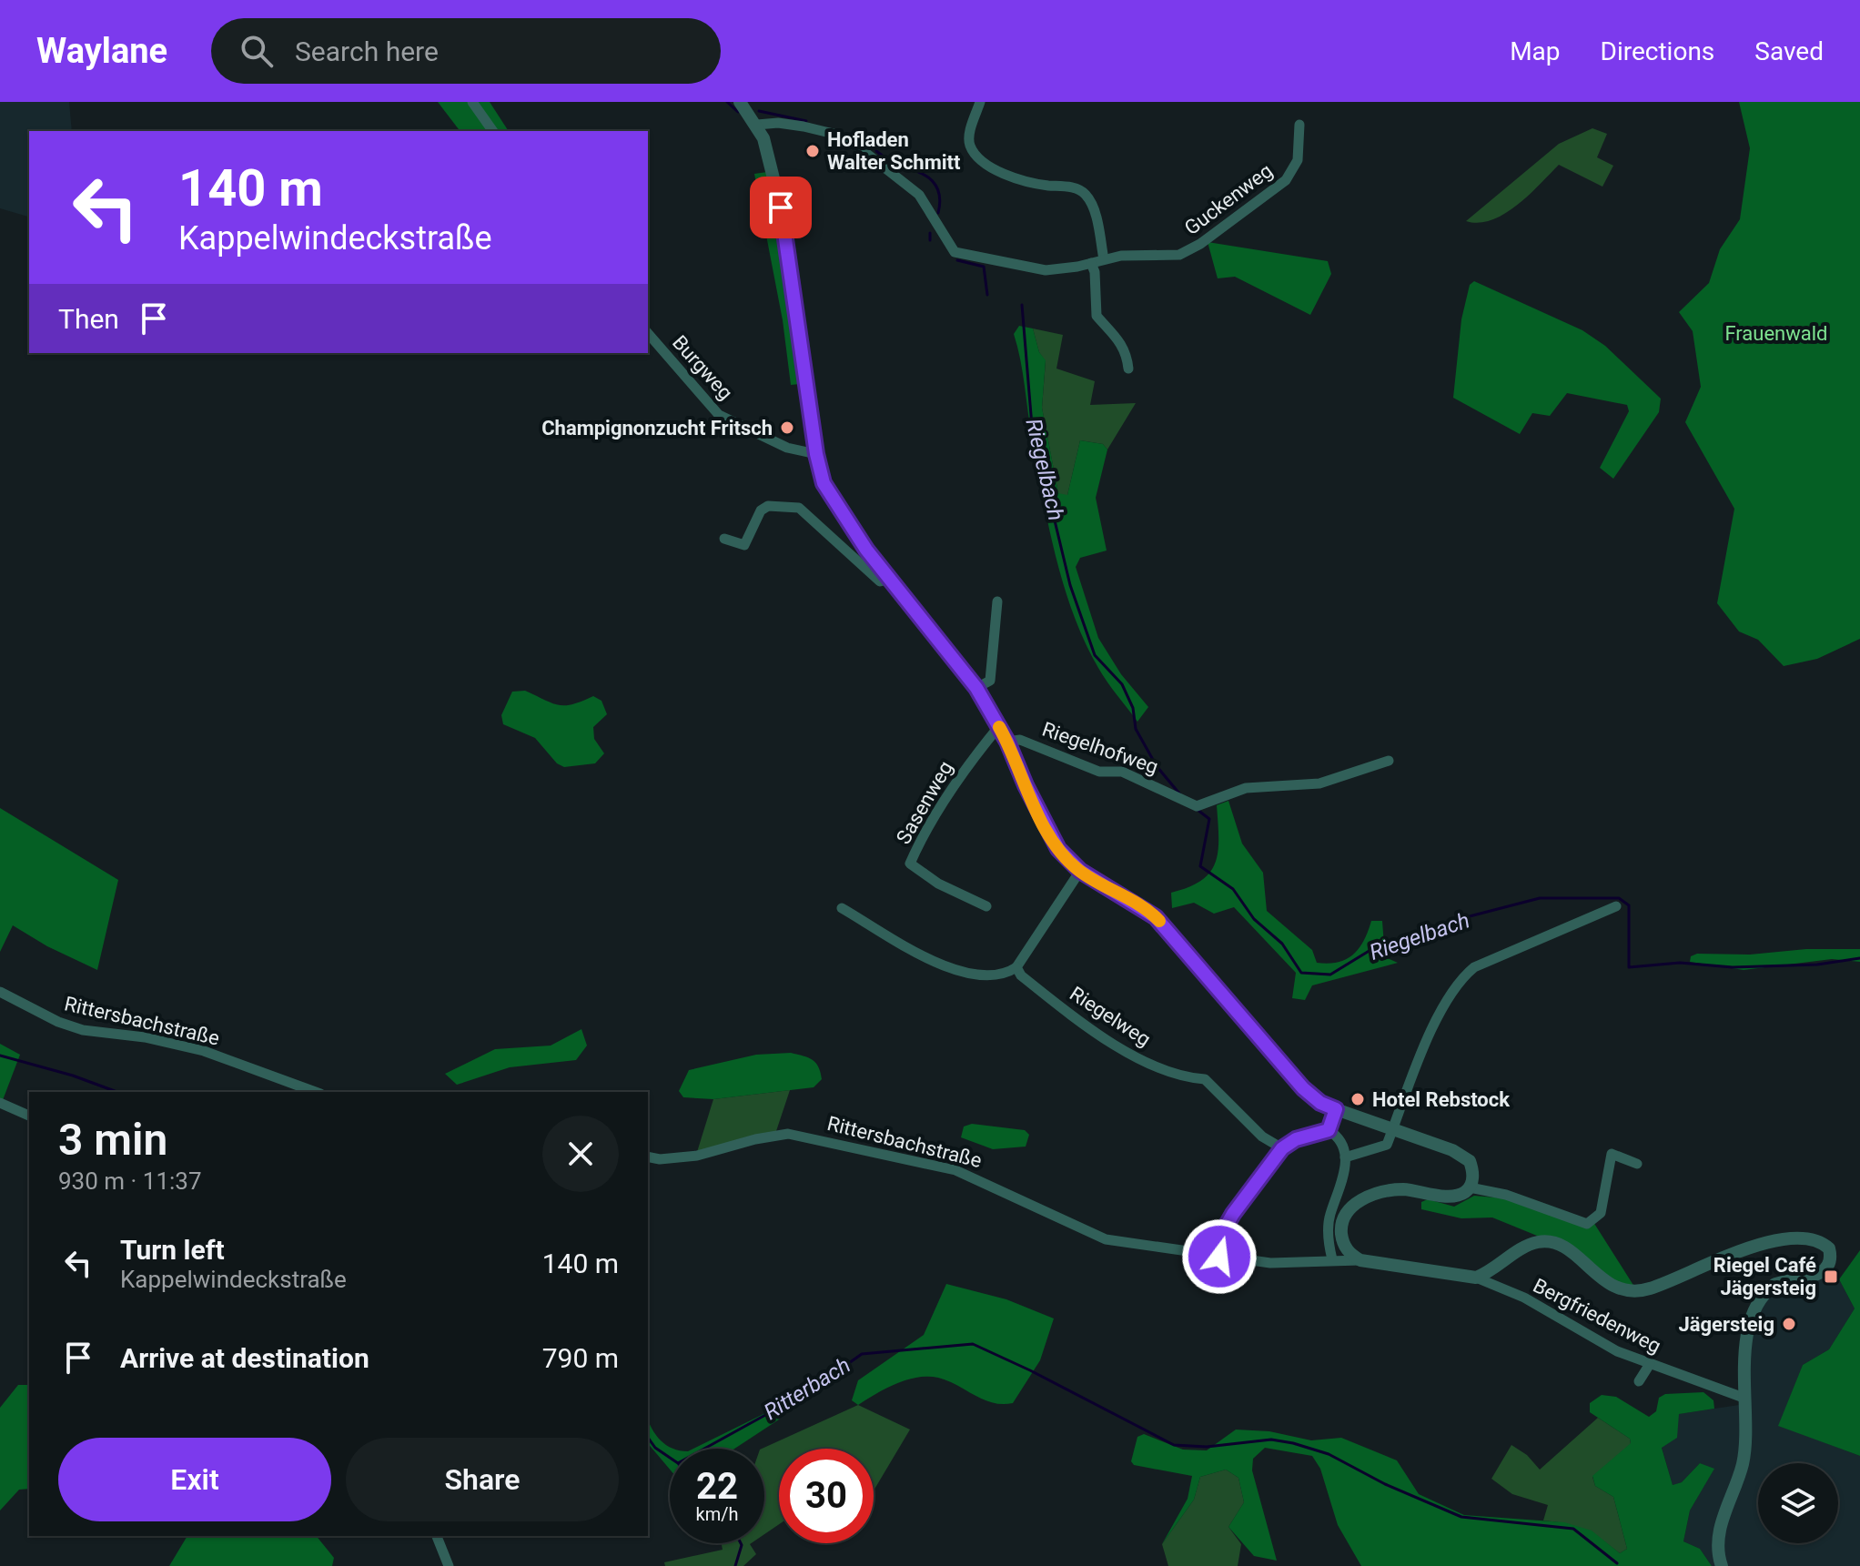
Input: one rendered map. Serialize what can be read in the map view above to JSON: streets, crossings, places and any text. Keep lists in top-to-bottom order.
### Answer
{
  "streets": {
    "street": [
      "Guckenweg",
      "Burgweg",
      "Riegelhofweg",
      "Sasenweg",
      "Riegelweg",
      "Rittersbachstraße",
      "Bergfriedenweg"
    ]
  },
  "water": ["Riegelbach", "Ritterbach"],
  "parks": ["Frauenwald"],
  "places": {
    "other": [
      "Hofladen Walter Schmitt",
      "Champignonzucht Fritsch",
      "Hotel Rebstock",
      "Jägersteig"
    ],
    "transit": ["Riegel Café Jägersteig"]
  },
  "page": {
    "header": "Waylane",
    "search": "Search here",
    "nav": ["Map", "Directions", "Saved"],
    "turn": ["140 m", "Kappelwindeckstraße"],
    "then": "Then",
    "heading": ["3 min", "930 m · 11:37"],
    "list": [
      {
        "name": "Turn left",
        "note": "Kappelwindeckstraße",
        "value": "140 m"
      },
      {
        "name": "Arrive at destination",
        "value": "790 m"
      }
    ],
    "buttons": ["Exit", "Share"],
    "speed": "22 km/h",
    "limit": "30"
  }
}
